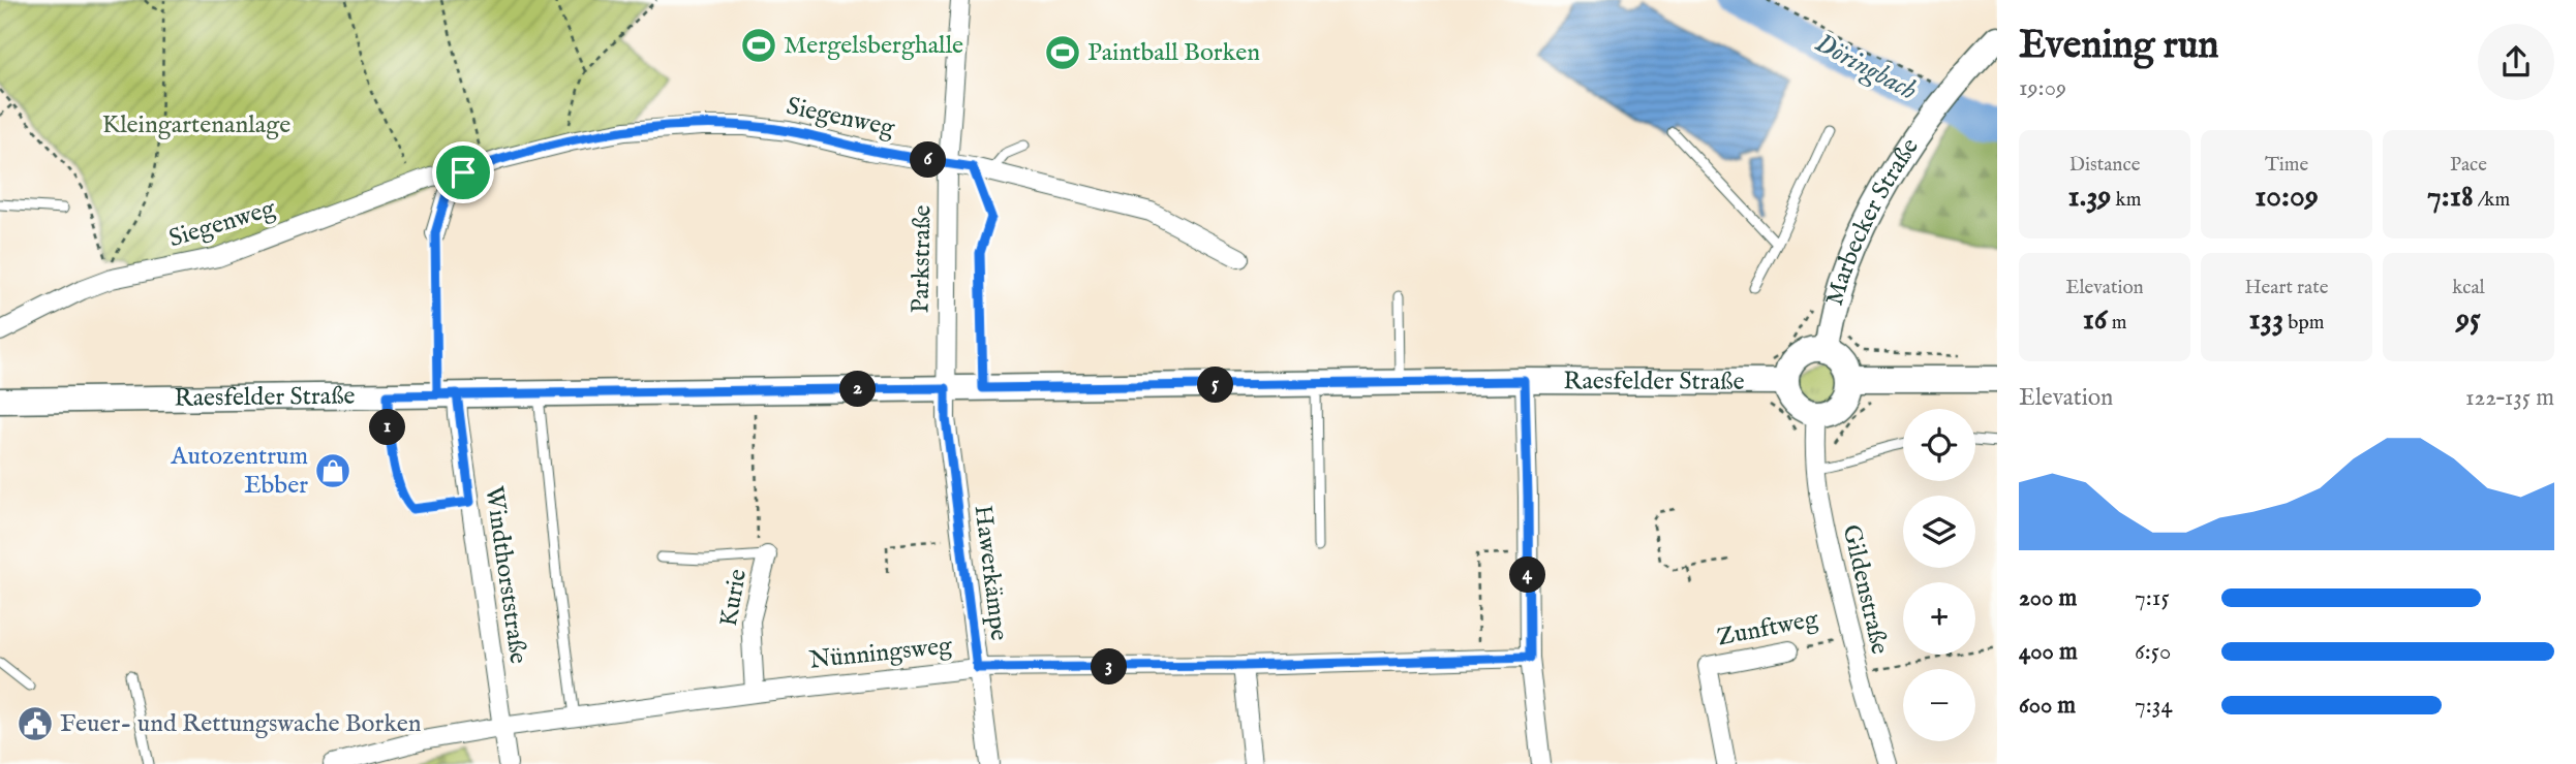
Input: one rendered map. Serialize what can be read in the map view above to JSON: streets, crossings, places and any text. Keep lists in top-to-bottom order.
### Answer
{
  "streets": {
    "main road": ["Marbecker Straße", "Raesfelder Straße"],
    "street": [
      "Siegenweg",
      "Parkstraße",
      "Hawerkämpe",
      "Windthorststraße",
      "Gildenstraße",
      "Kurie",
      "Zunftweg",
      "Nünningsweg"
    ]
  },
  "crossings": [
    ["Siegenweg", "Parkstraße"],
    ["Marbecker Straße", "Raesfelder Straße"],
    ["Marbecker Straße", "Gildenstraße"],
    ["Parkstraße", "Raesfelder Straße"],
    ["Parkstraße", "Hawerkämpe"],
    ["Raesfelder Straße", "Hawerkämpe"],
    ["Raesfelder Straße", "Windthorststraße"],
    ["Raesfelder Straße", "Gildenstraße"],
    ["Hawerkämpe", "Nünningsweg"],
    ["Windthorststraße", "Nünningsweg"],
    ["Gildenstraße", "Zunftweg"],
    ["Kurie", "Nünningsweg"]
  ],
  "water": ["Döringbach"],
  "parks": ["Kleingartenanlage"],
  "places": {
    "sports": ["Mergelsberghalle", "Paintball Borken"],
    "shop": ["Autozentrum Ebber"],
    "public building": ["Feuer- und Rettungswache Borken"]
  },
  "page": {
    "heading": ["Evening run", "19:09"],
    "stats": [
      ["Distance", "1.39 km"],
      ["Time", "10:09"],
      ["Pace", "7:18 /km"],
      ["Elevation", "16 m"],
      ["Heart rate", "133 bpm"],
      ["kcal", "95"]
    ],
    "pins": [
      "6",
      "5",
      "2",
      "1",
      "4",
      "3"
    ],
    "chart": ["Elevation", "122–135 m"],
    "map_buttons": ["+", "−"],
    "list": [
      {
        "name": "200 m",
        "note": "7:15"
      },
      {
        "name": "400 m",
        "note": "6:50"
      },
      {
        "name": "600 m",
        "note": "7:34"
      }
    ]
  }
}
